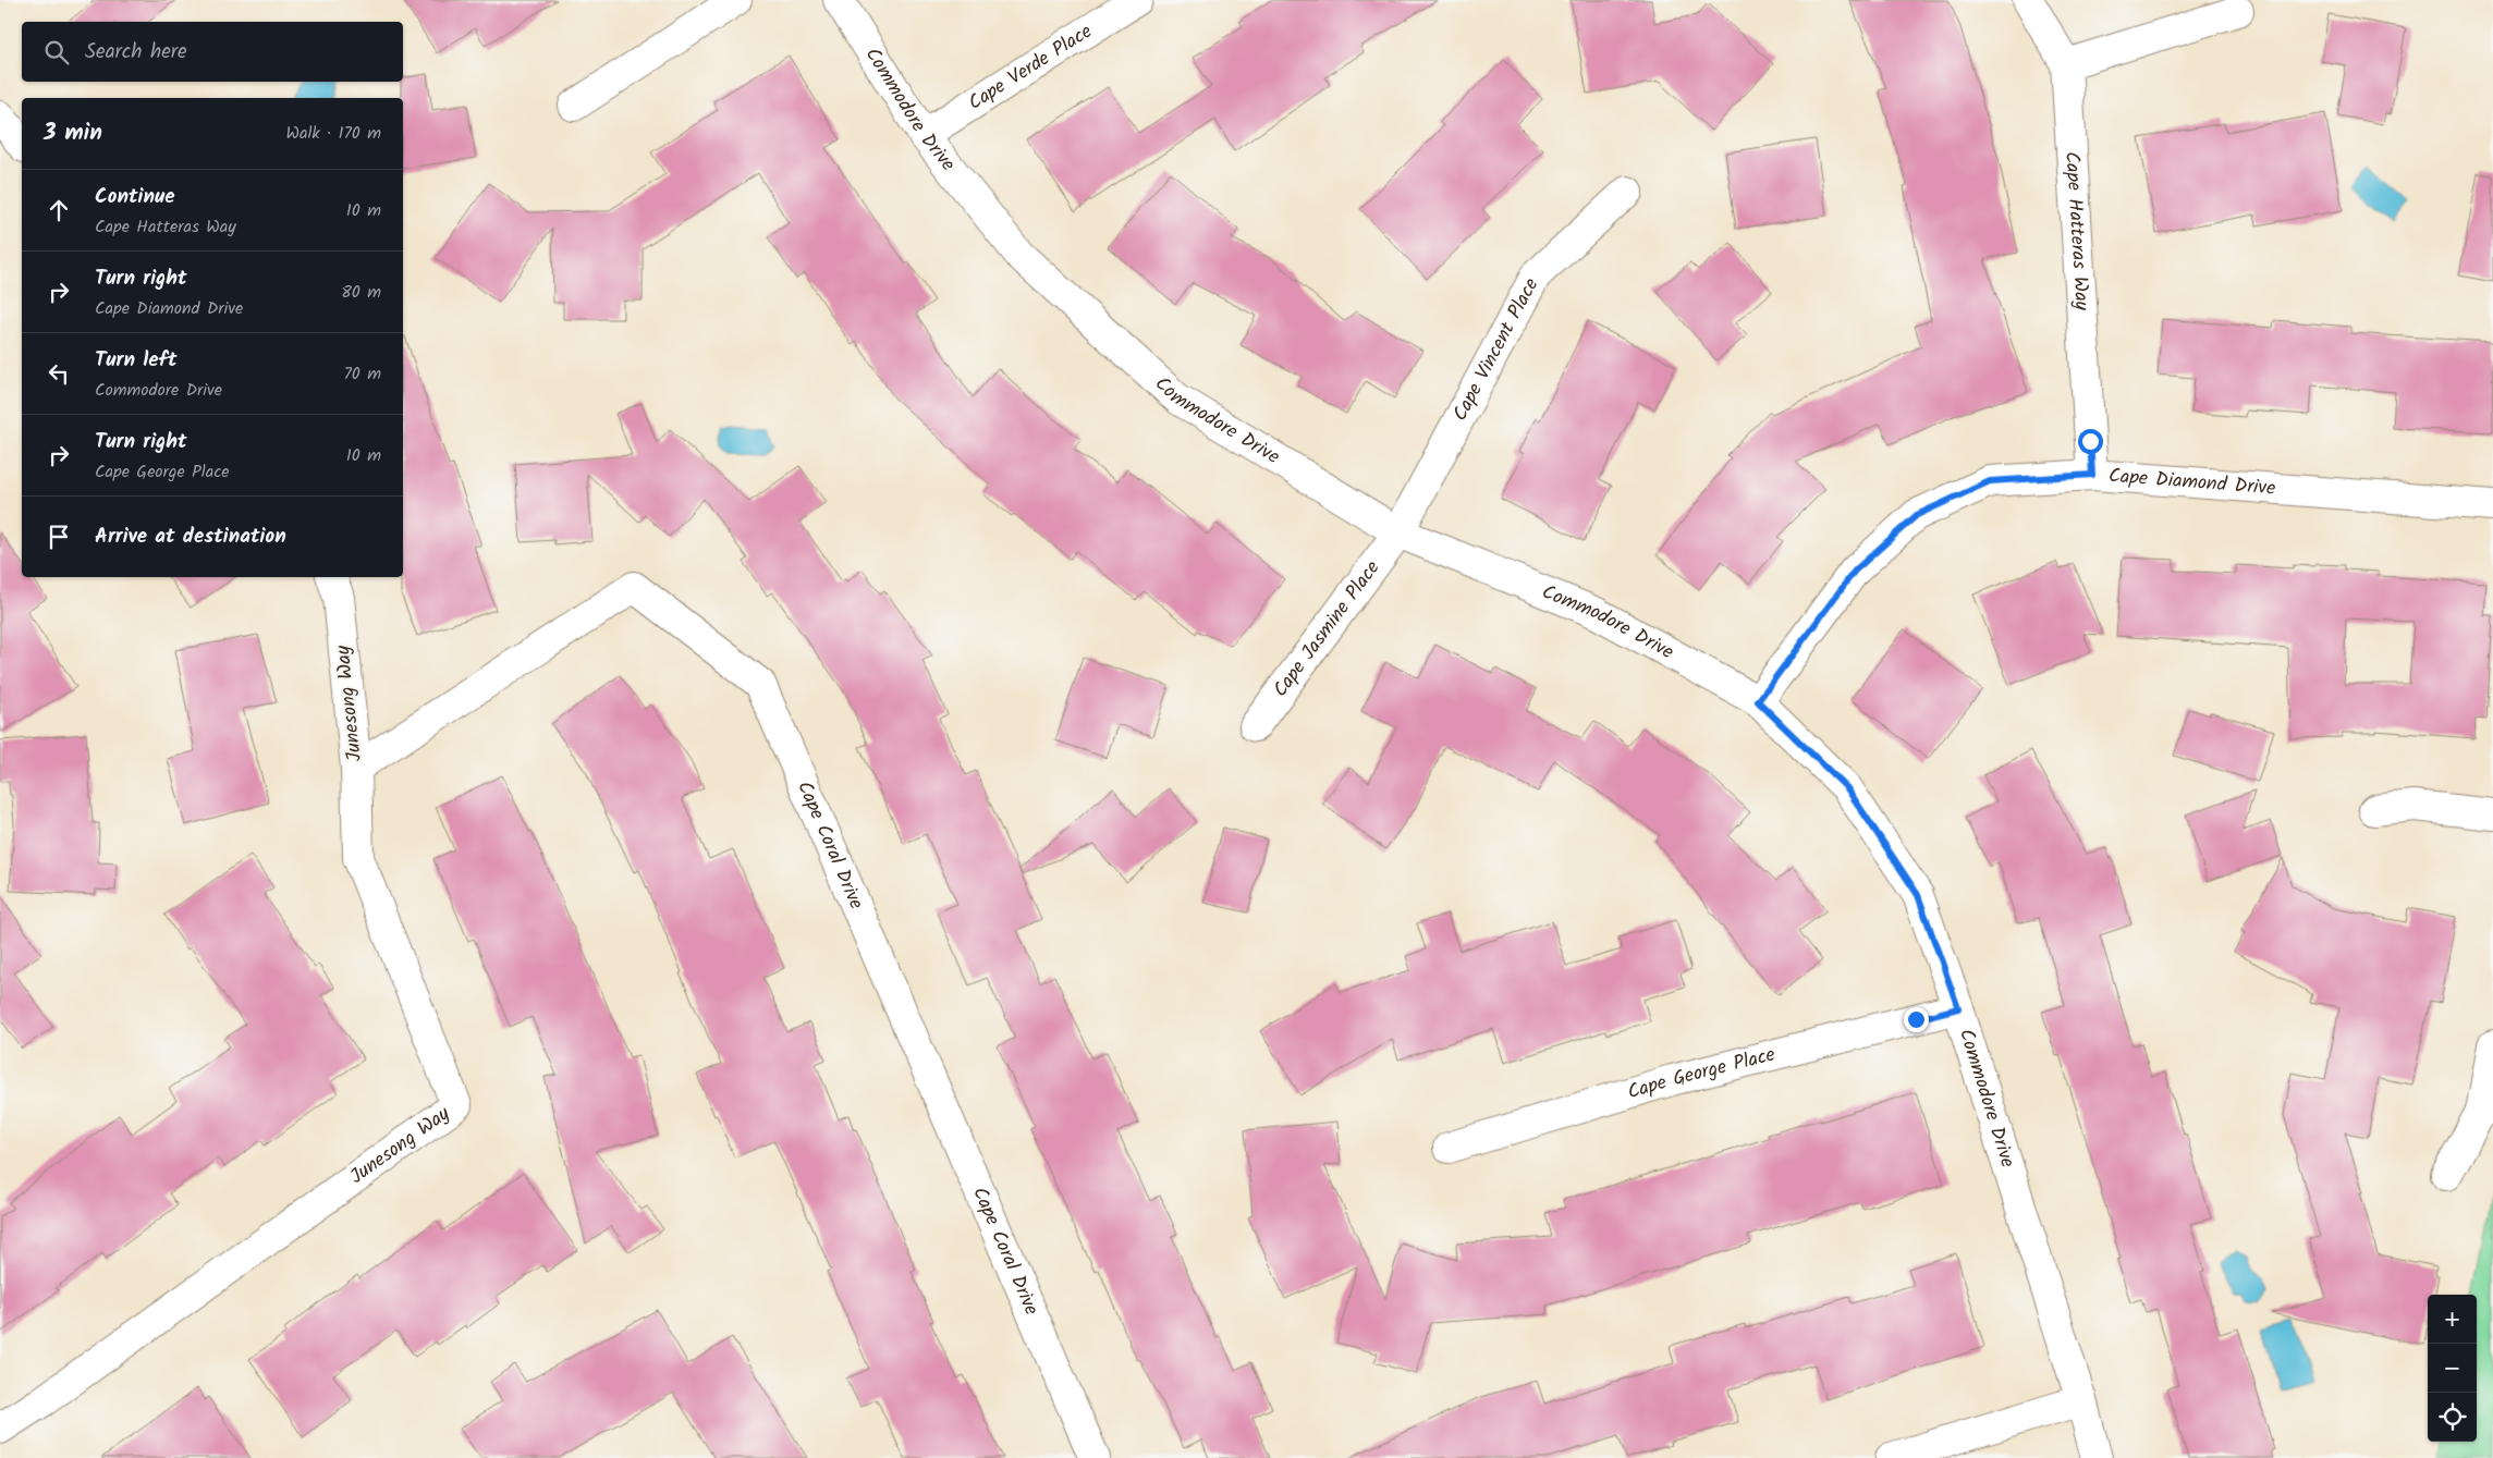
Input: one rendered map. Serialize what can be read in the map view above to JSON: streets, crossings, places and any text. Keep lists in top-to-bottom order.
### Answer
{
  "streets": {
    "street": [
      "Cape Verde Place",
      "Commodore Drive",
      "Cape Hatteras Way",
      "Cape Vincent Place",
      "Cape Diamond Drive",
      "Cape Jasmine Place",
      "Junesong Way",
      "Cape Coral Drive",
      "Cape George Place"
    ]
  },
  "crossings": [
    ["Cape Verde Place", "Commodore Drive"],
    ["Commodore Drive", "Cape Vincent Place"],
    ["Commodore Drive", "Cape Diamond Drive"],
    ["Commodore Drive", "Cape Jasmine Place"],
    ["Commodore Drive", "Cape George Place"],
    ["Cape Hatteras Way", "Cape Diamond Drive"],
    ["Cape Vincent Place", "Cape Jasmine Place"],
    ["Junesong Way", "Cape Coral Drive"]
  ],
  "page": {
    "search": "Search here",
    "heading": ["3 min", "Walk · 170 m"],
    "list": [
      ["Continue", "Cape Hatteras Way", "10 m"],
      ["Turn right", "Cape Diamond Drive", "80 m"],
      ["Turn left", "Commodore Drive", "70 m"],
      ["Turn right", "Cape George Place", "10 m"],
      "Arrive at destination"
    ],
    "map_buttons": ["+", "−"]
  }
}
